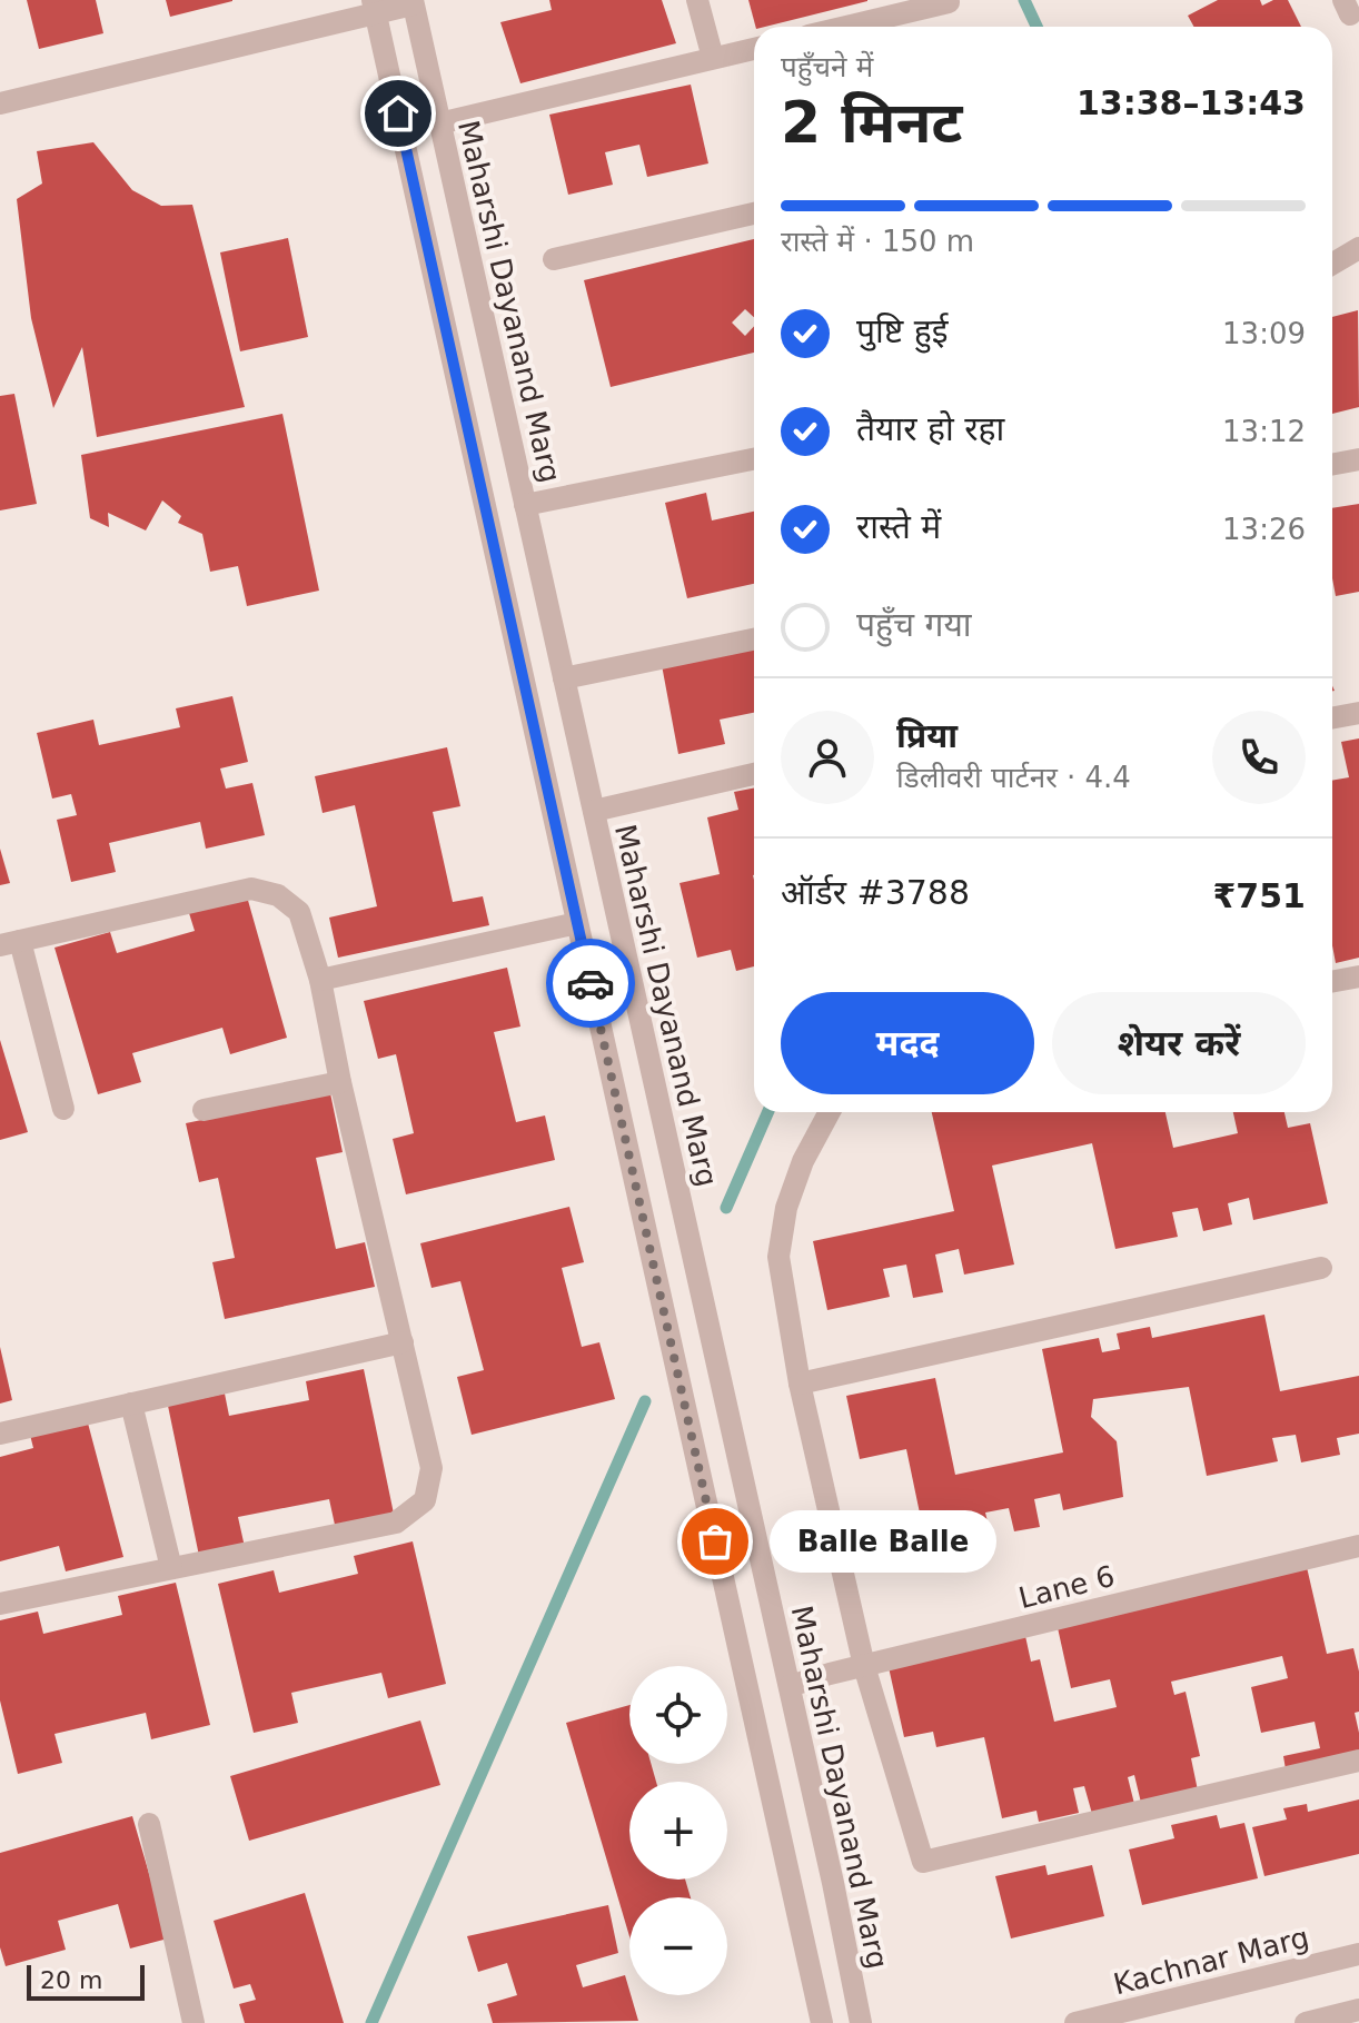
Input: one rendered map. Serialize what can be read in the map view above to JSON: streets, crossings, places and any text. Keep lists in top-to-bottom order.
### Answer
{
  "streets": {
    "street": ["Maharshi Dayanand Marg", "Lane 6", "Kachnar Marg"]
  },
  "crossings": [
    ["Maharshi Dayanand Marg", "Lane 6"]
  ],
  "places": ["Balle Balle"],
  "scale_bar": "20 m",
  "page": {
    "heading": ["2 मिनट", "पहुँचने में", "13:38–13:43"],
    "panel": [
      "प्रिया",
      "डिलीवरी पार्टनर · 4.4",
      "ऑर्डर #3788",
      "₹751"
    ],
    "bar": "रास्ते में · 150 m",
    "list": [
      ["पुष्टि हुई", "13:09"],
      ["तैयार हो रहा", "13:12"],
      ["रास्ते में", "13:26"],
      "पहुँच गया"
    ],
    "buttons": ["मदद", "शेयर करें"],
    "bubble": "Balle Balle",
    "map_buttons": ["+", "−"],
    "scale": "20 m"
  }
}
